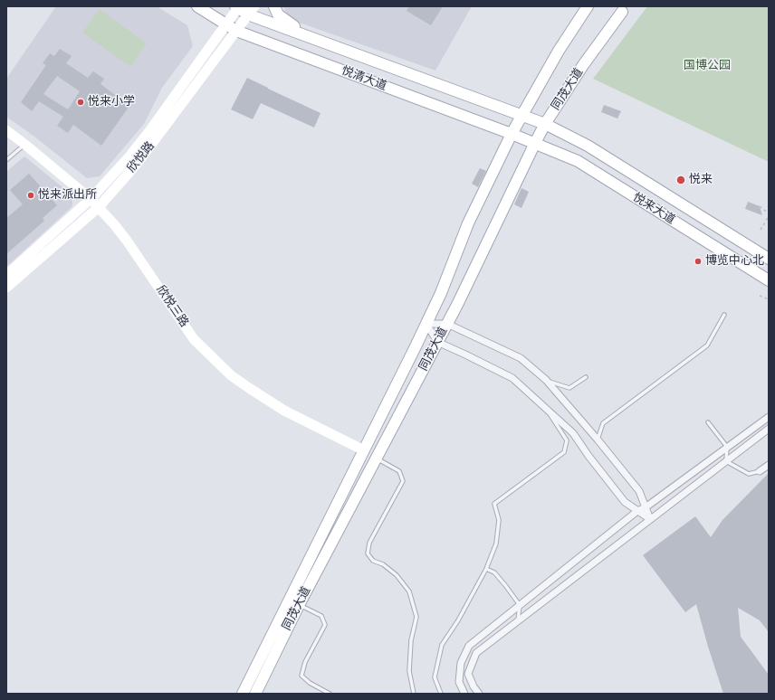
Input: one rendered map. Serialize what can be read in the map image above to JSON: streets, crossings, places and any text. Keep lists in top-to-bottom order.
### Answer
{
  "streets": {
    "main road": [
      "悦清大道",
      "同茂大道",
      "欣悦路",
      "悦来大道",
      "欣悦三路"
    ]
  },
  "crossings": [
    ["悦清大道", "同茂大道"],
    ["悦清大道", "欣悦路"],
    ["悦清大道", "悦来大道"],
    ["同茂大道", "悦来大道"],
    ["同茂大道", "欣悦三路"],
    ["欣悦路", "欣悦三路"]
  ],
  "parks": ["国博公园"],
  "places": [
    "悦来小学",
    "悦来",
    "悦来派出所",
    "博览中心北"
  ]
}
